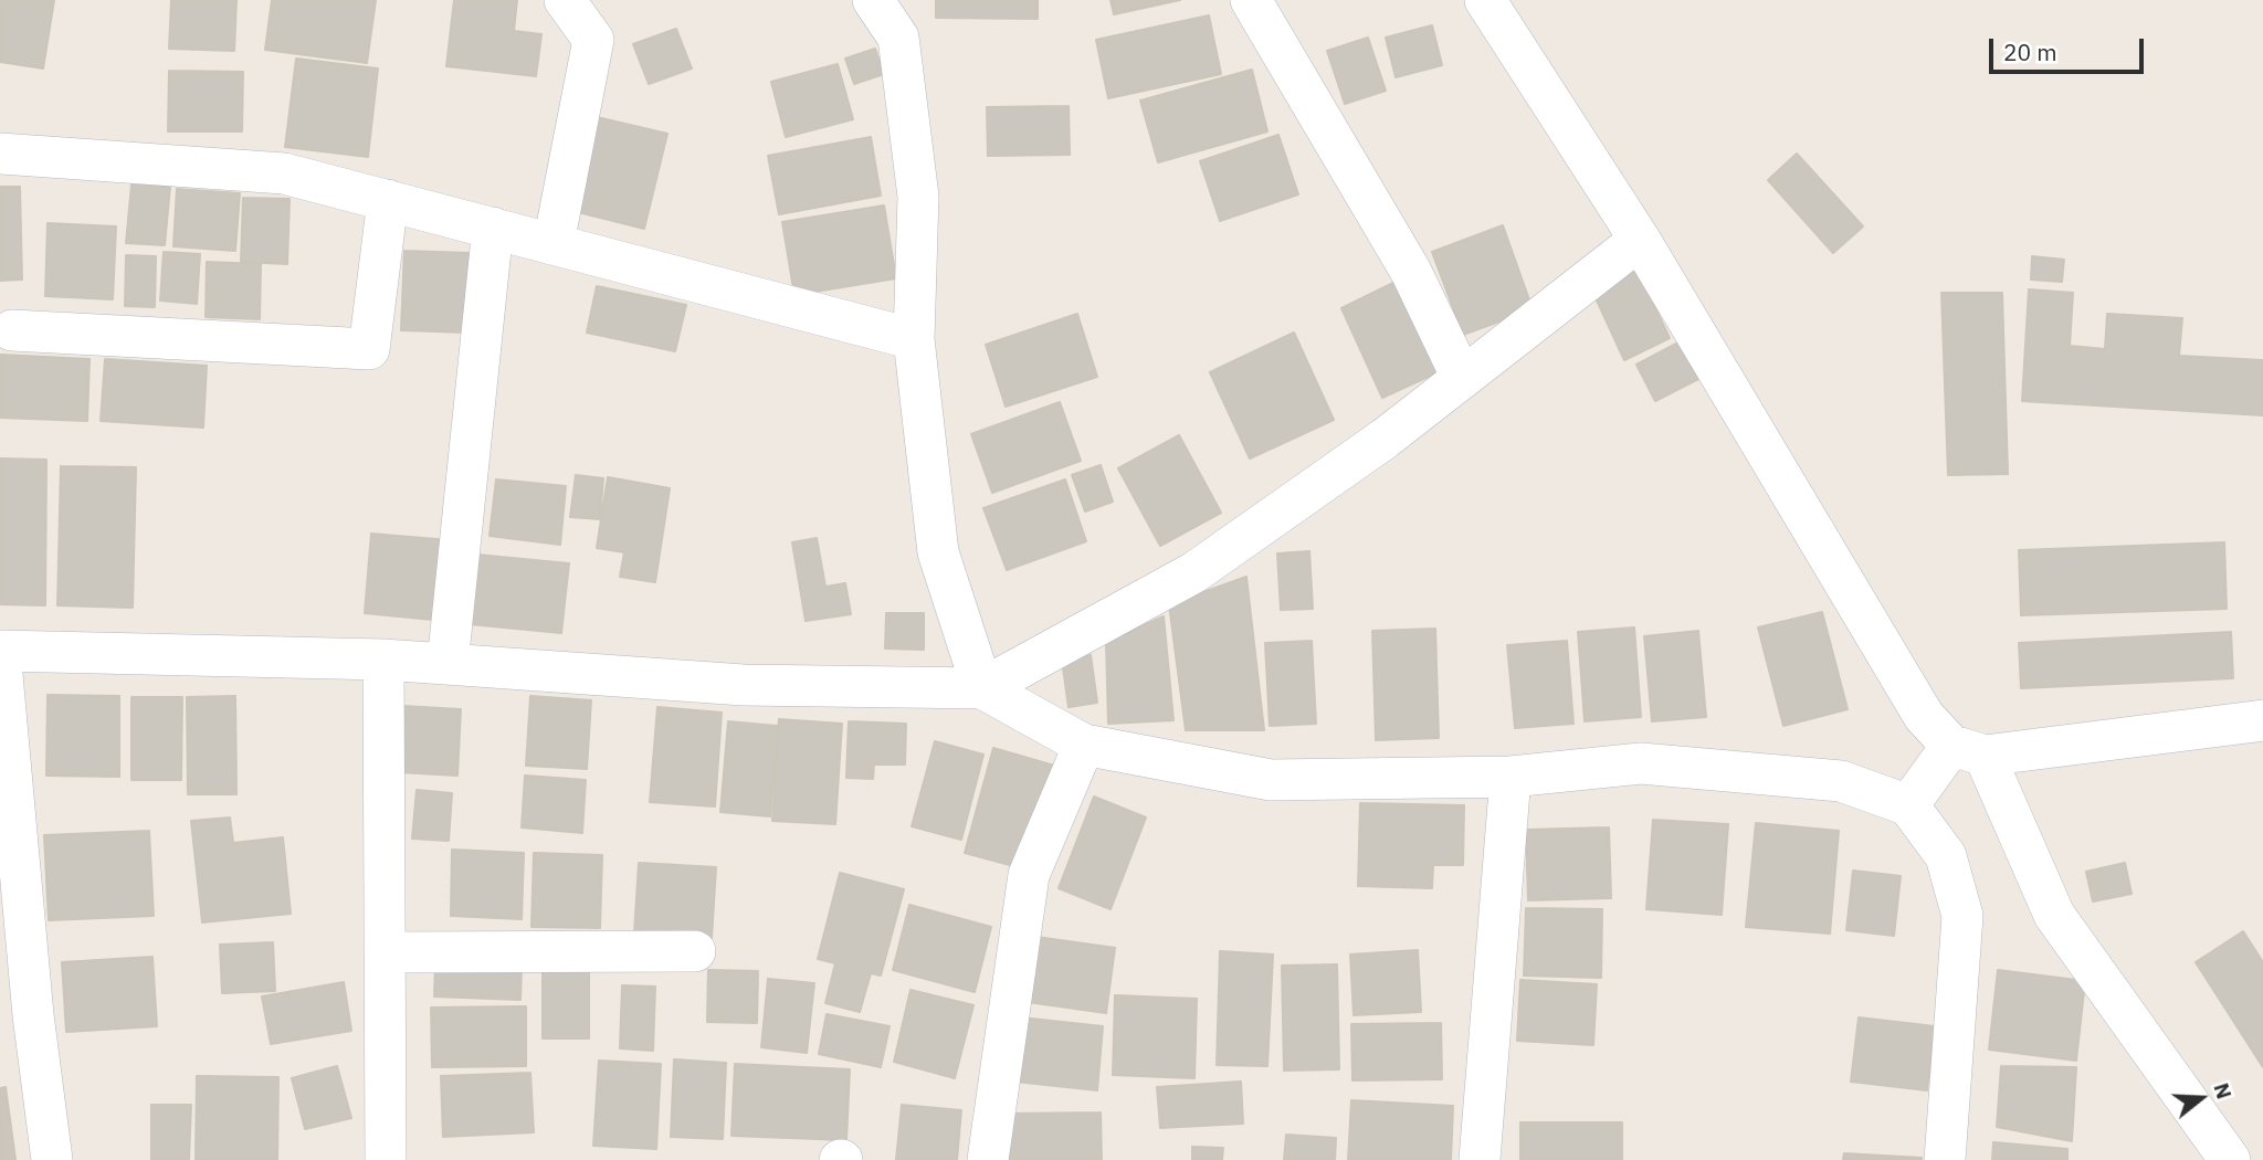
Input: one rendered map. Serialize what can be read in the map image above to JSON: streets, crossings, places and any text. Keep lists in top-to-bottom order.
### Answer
{
  "scale_bar": "20 m",
  "north": "right"
}
